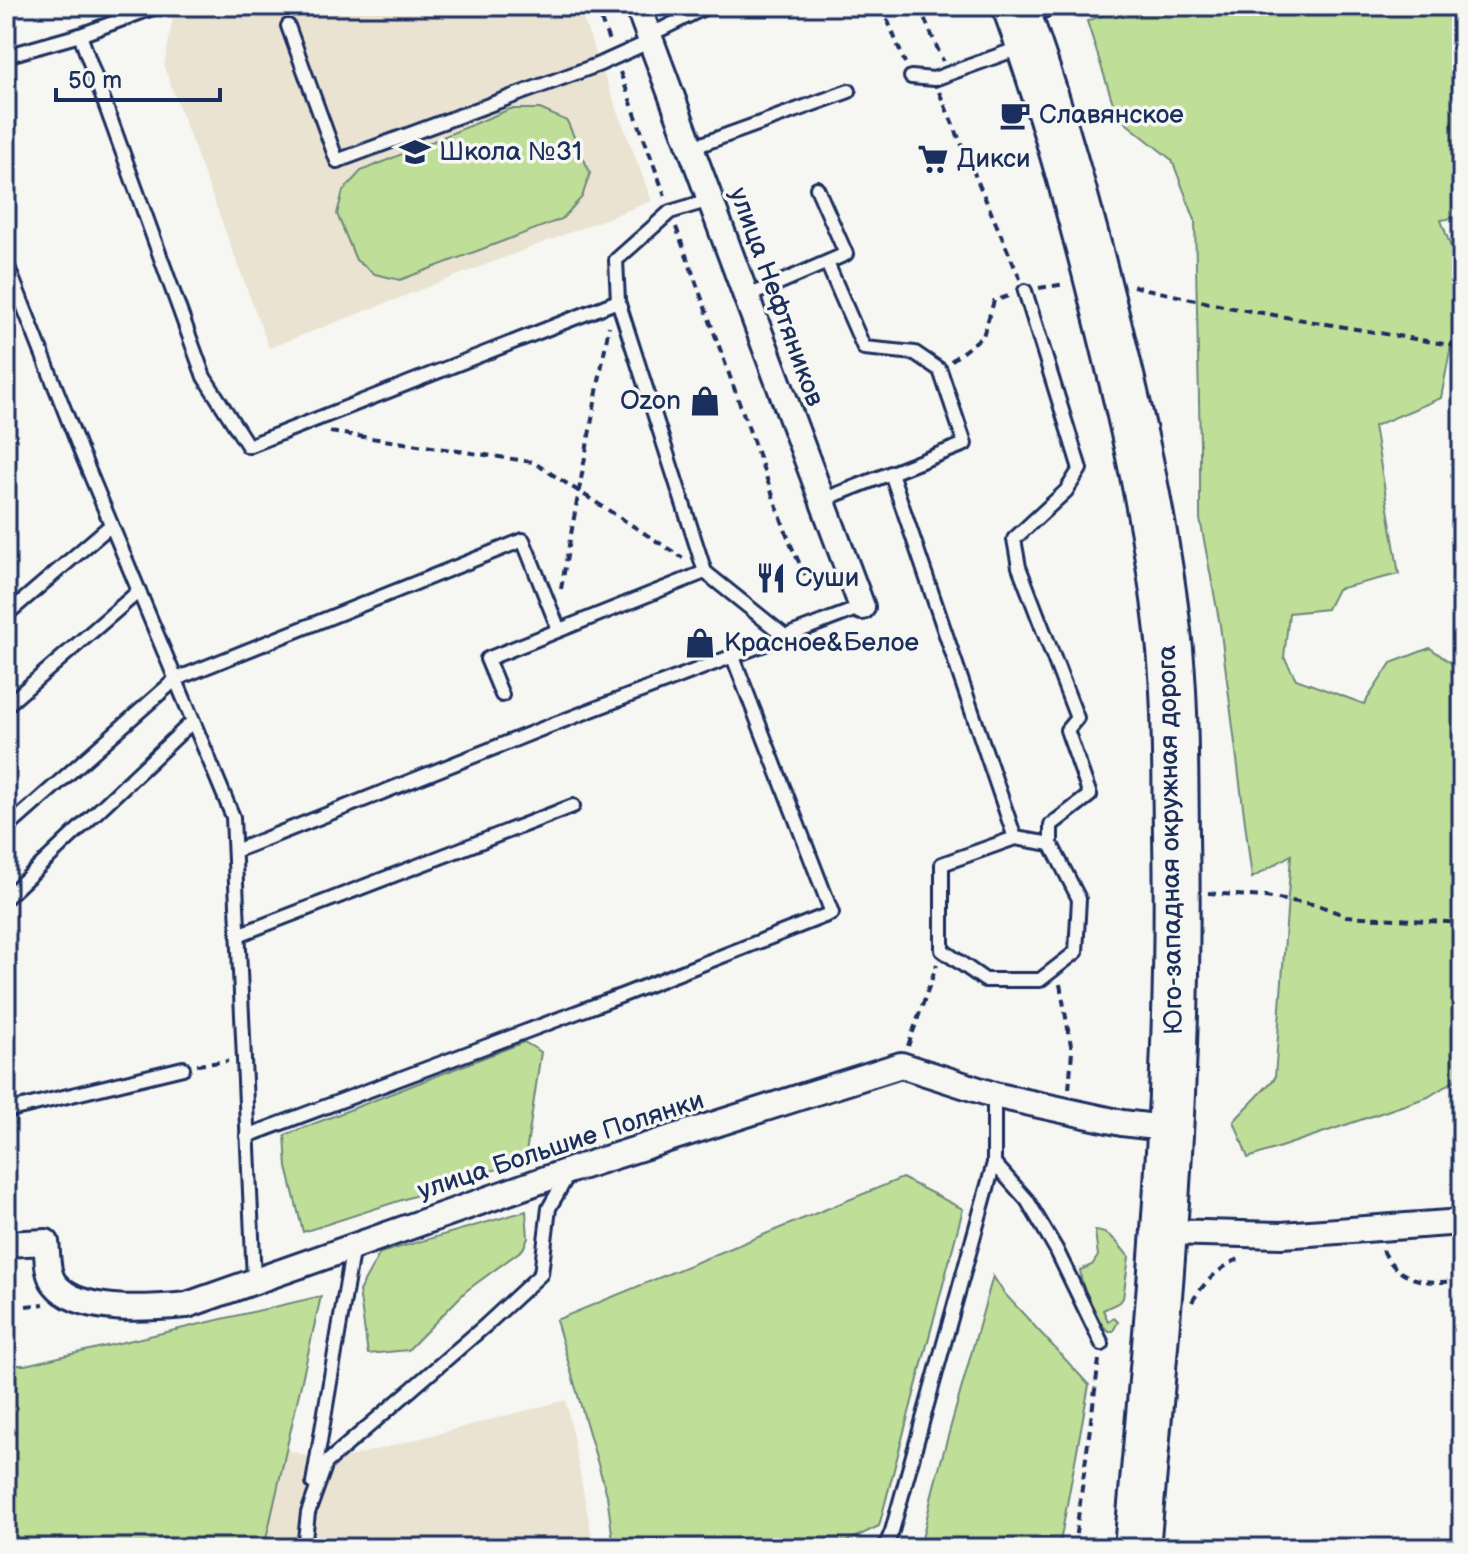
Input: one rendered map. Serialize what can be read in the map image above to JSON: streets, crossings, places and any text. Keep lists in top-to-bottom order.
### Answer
{
  "streets": {
    "highway": ["Юго-западная окружная дорога"],
    "street": ["улица Нефтяников", "улица Большие Полянки"]
  },
  "places": {
    "cafe": ["Славянское"],
    "school or university": ["Школа №31"],
    "supermarket": ["Дикси"],
    "shop": ["Ozon", "Красное&Белое"],
    "restaurant": ["Суши"]
  },
  "scale_bar": "50 m"
}
